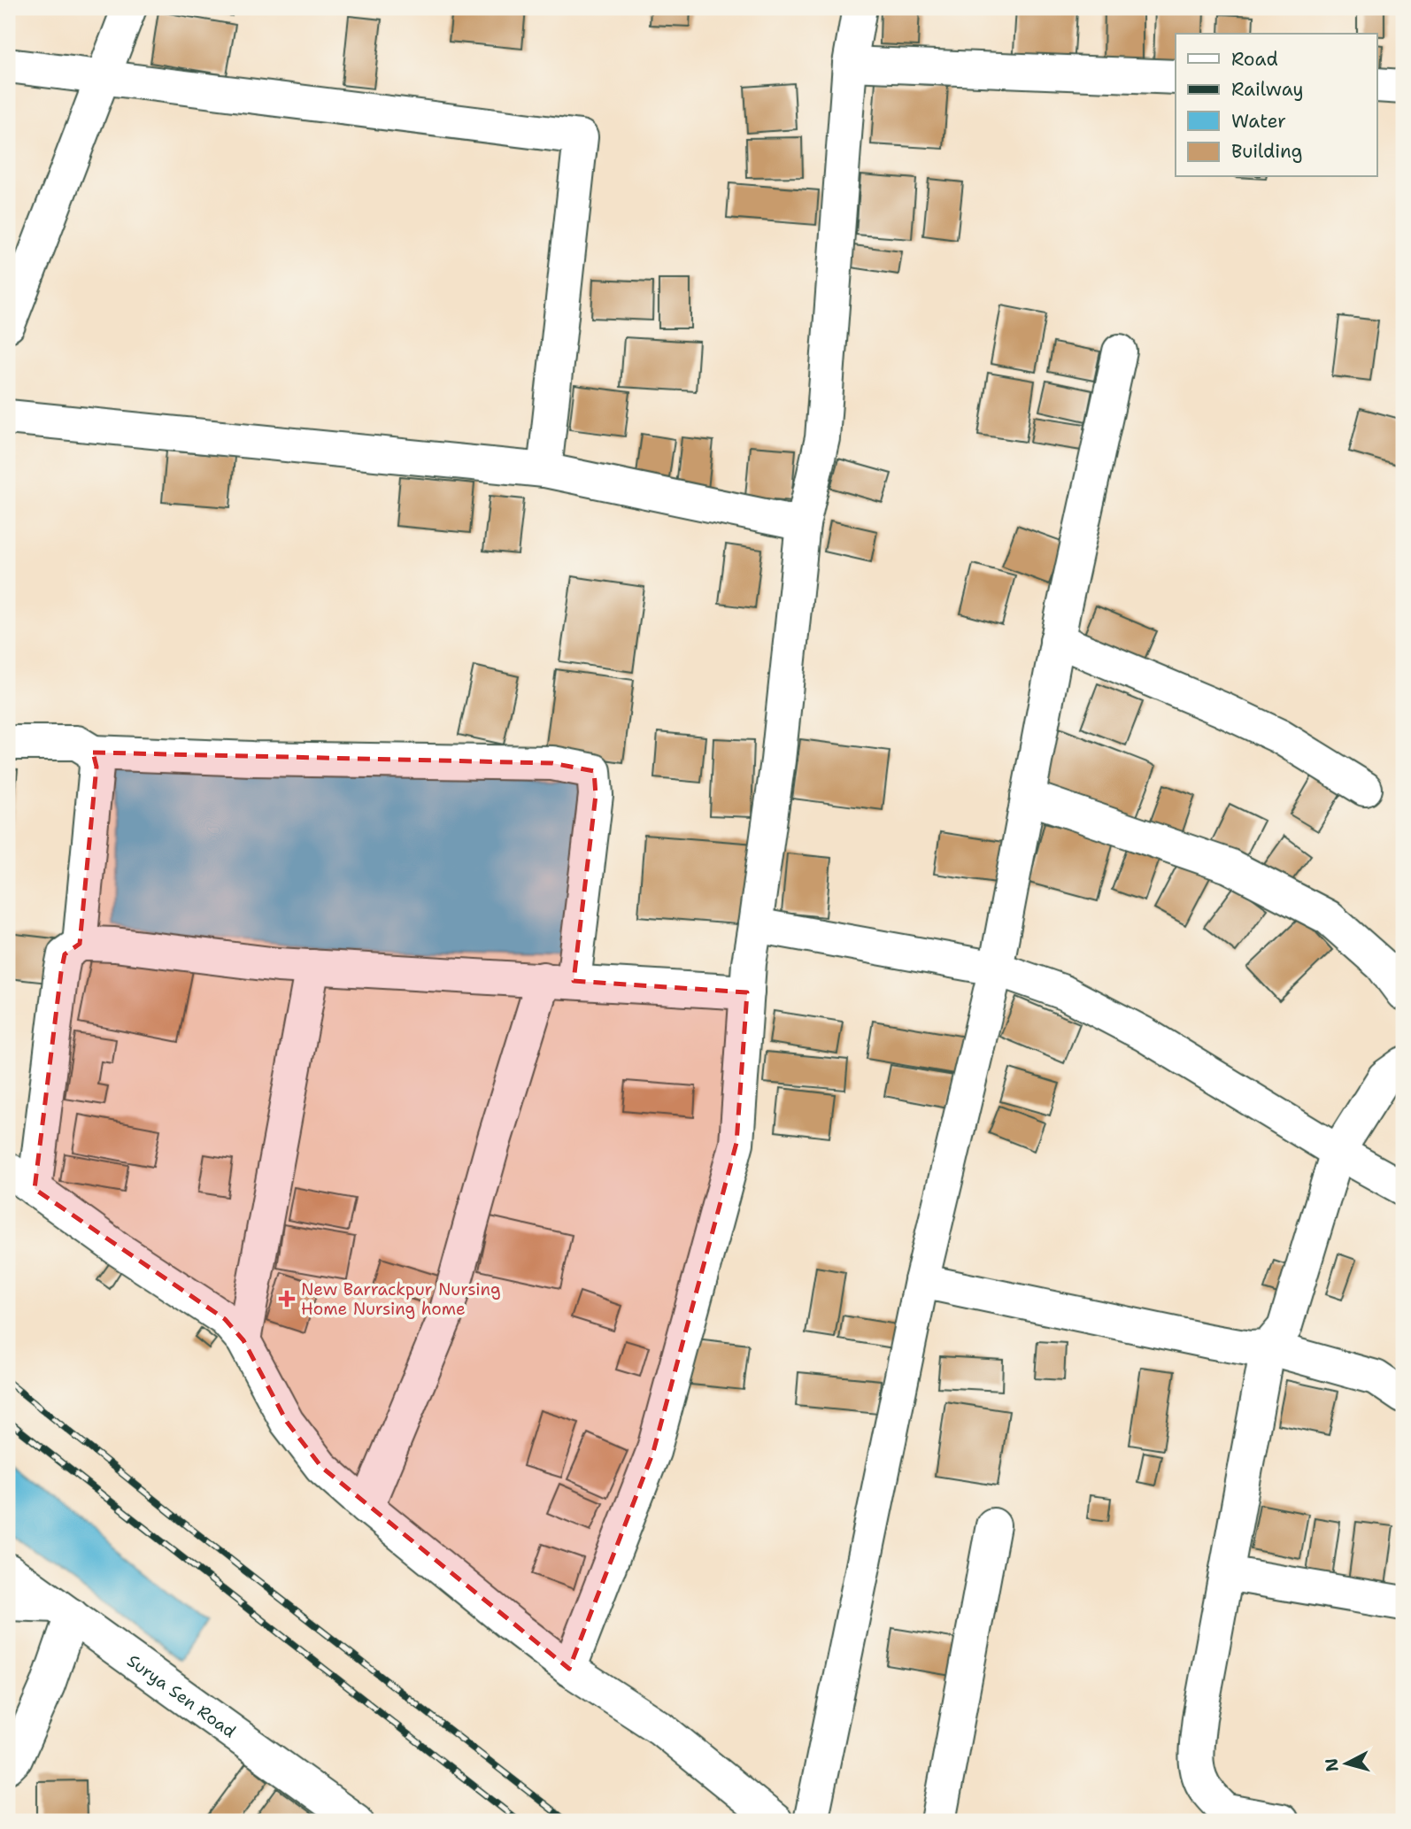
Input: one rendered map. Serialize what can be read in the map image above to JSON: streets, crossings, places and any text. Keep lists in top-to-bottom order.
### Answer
{
  "streets": {
    "street": ["Surya Sen Road"]
  },
  "places": {
    "health": ["New Barrackpur Nursing Home Nursing home"]
  },
  "legend": [
    "Road",
    "Railway",
    "Water",
    "Building"
  ],
  "north": "left"
}
